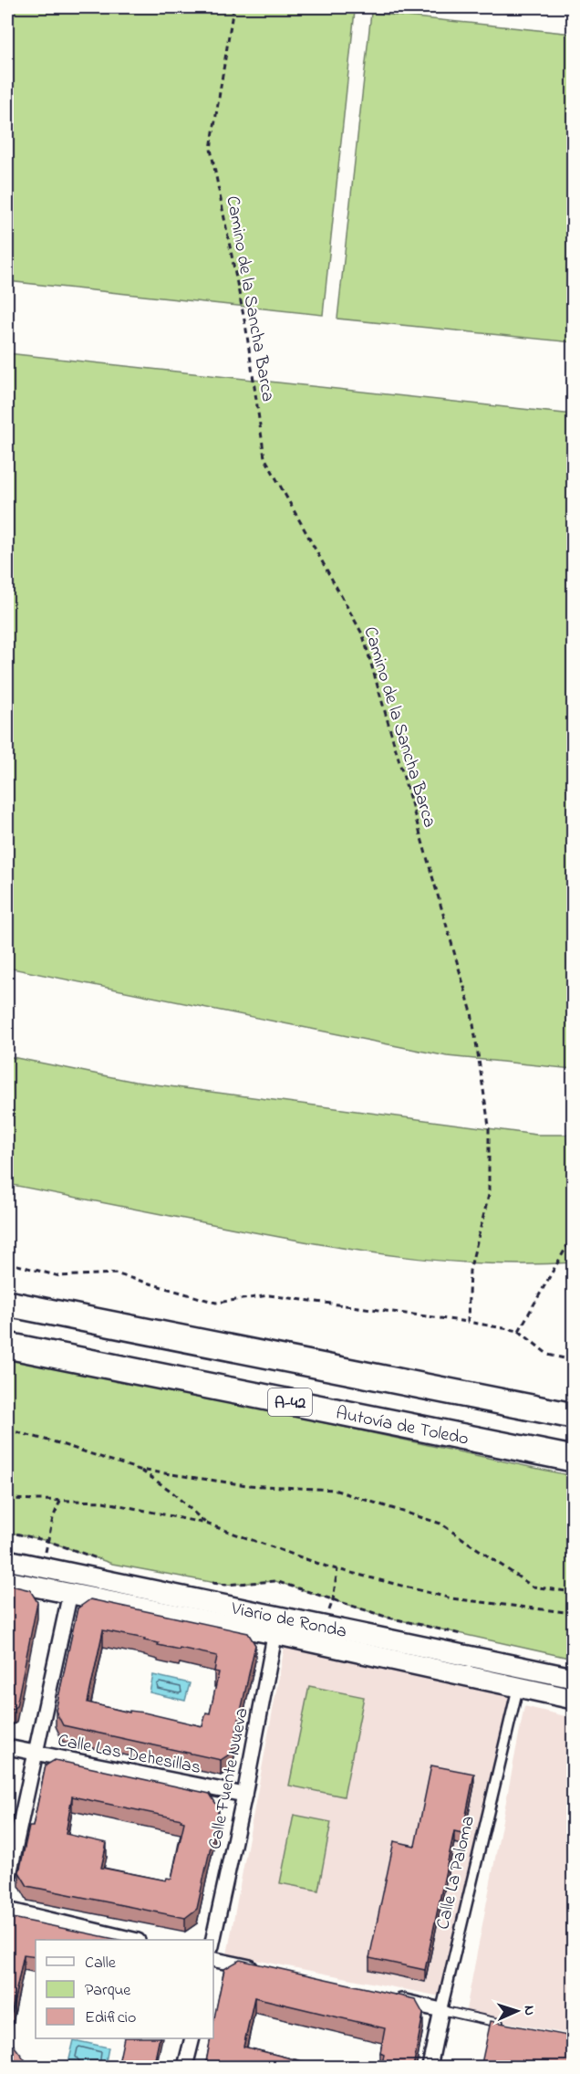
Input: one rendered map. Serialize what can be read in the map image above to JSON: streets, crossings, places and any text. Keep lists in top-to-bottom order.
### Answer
{
  "streets": {
    "highway": ["A-42", "Autovía de Toledo"],
    "main road": ["Viario de Ronda"],
    "street": ["Calle Las Dehesillas", "Calle Fuente Nueva", "Calle La Paloma"],
    "path": ["Camino de la Sancha Barca"]
  },
  "crossings": [
    ["Viario de Ronda", "Calle Fuente Nueva"],
    ["Viario de Ronda", "Calle La Paloma"],
    ["Calle Las Dehesillas", "Calle Fuente Nueva"]
  ],
  "legend": ["Calle", "Parque", "Edificio"],
  "north": "right"
}
